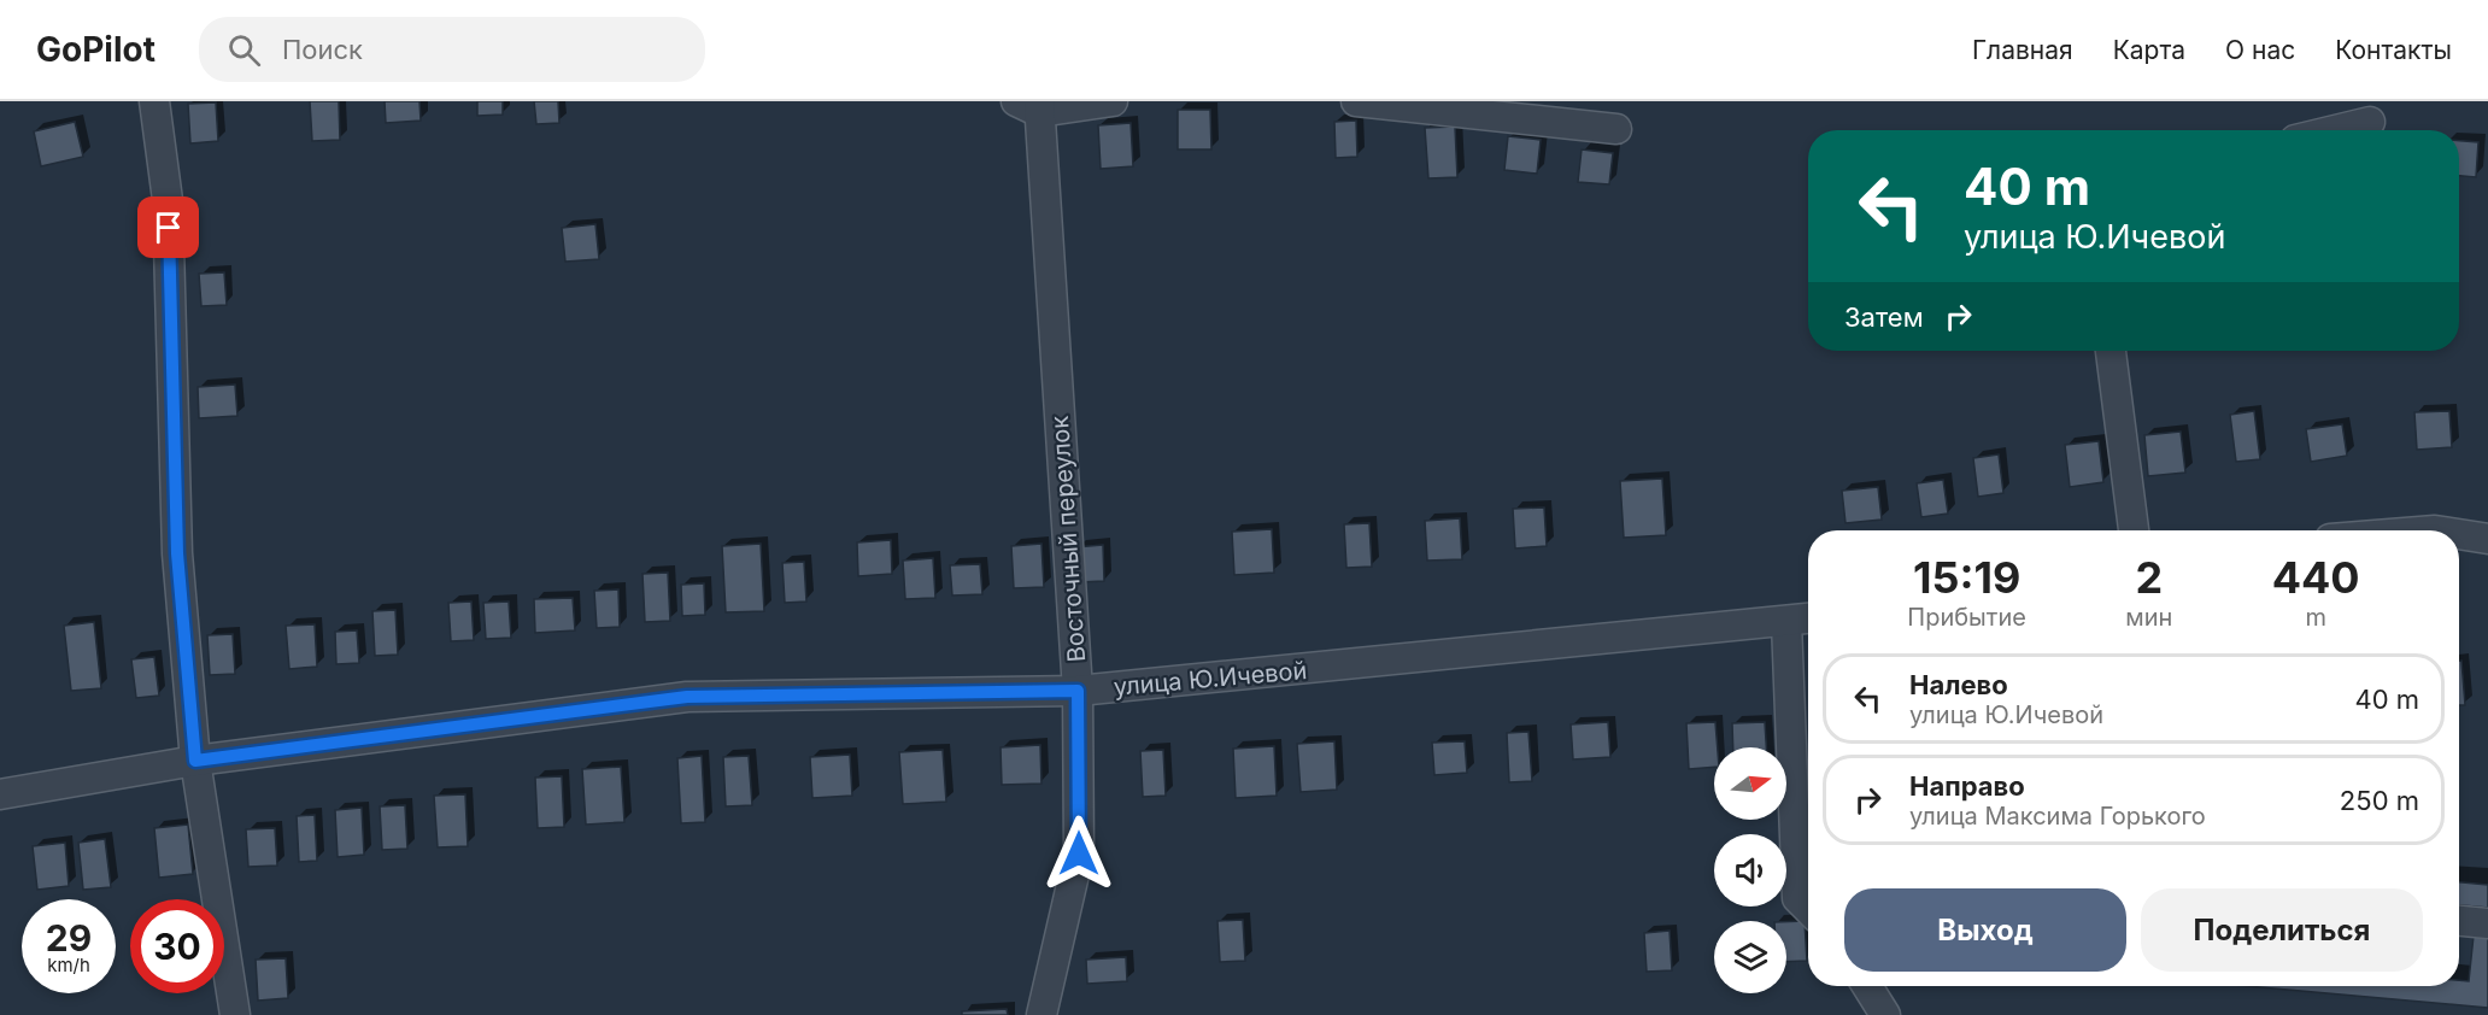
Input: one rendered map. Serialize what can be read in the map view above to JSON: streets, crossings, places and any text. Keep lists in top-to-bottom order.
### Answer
{
  "streets": {
    "street": ["Восточный переулок", "улица Ю.Ичевой"]
  },
  "crossings": [
    ["Восточный переулок", "улица Ю.Ичевой"]
  ],
  "north": "right",
  "page": {
    "header": "GoPilot",
    "search": "Поиск",
    "nav": [
      "Главная",
      "Карта",
      "О нас",
      "Контакты"
    ],
    "turn": ["40 m", "улица Ю.Ичевой"],
    "then": "Затем",
    "eta": [
      "15:19",
      "Прибытие",
      "2",
      "мин",
      "440",
      "m"
    ],
    "list": [
      {
        "name": "Налево",
        "note": "улица Ю.Ичевой",
        "value": "40 m"
      },
      {
        "name": "Направо",
        "note": "улица Максима Горького",
        "value": "250 m"
      }
    ],
    "buttons": ["Выход", "Поделиться"],
    "speed": "29 km/h",
    "limit": "30"
  }
}
